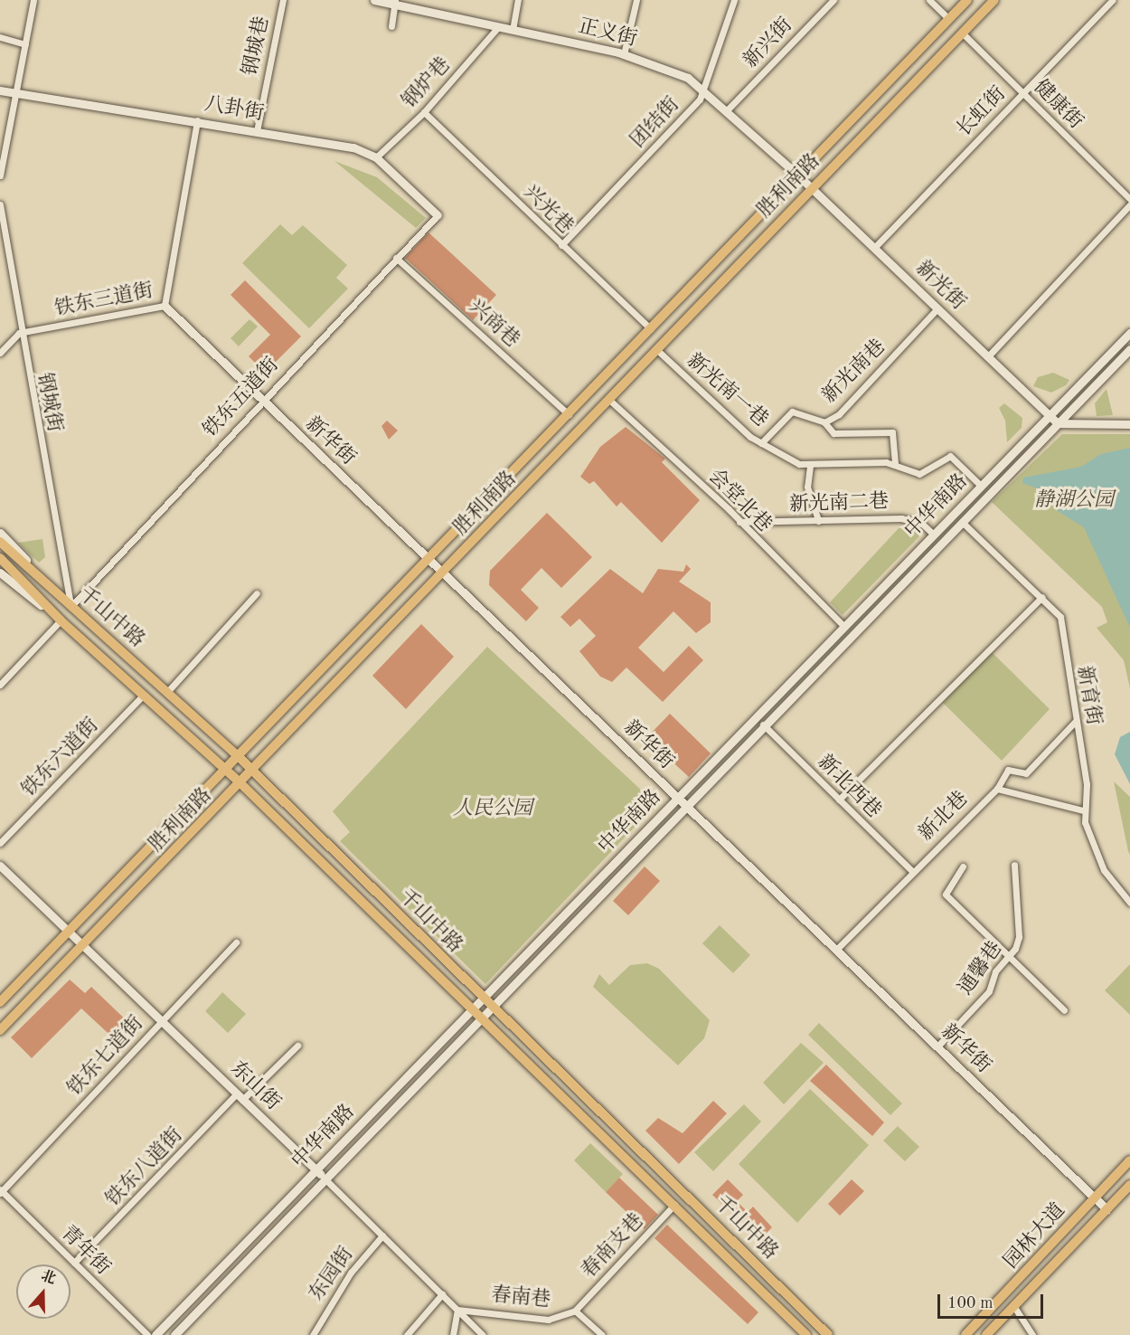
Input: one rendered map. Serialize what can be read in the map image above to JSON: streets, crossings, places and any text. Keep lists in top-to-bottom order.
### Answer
{
  "streets": {
    "main road": ["胜利南路", "千山中路", "园林大道"],
    "street": [
      "正义街",
      "新兴街",
      "钢城巷",
      "钢炉巷",
      "健康街",
      "八卦街",
      "长虹街",
      "团结街",
      "兴光巷",
      "新光街",
      "铁东三道街",
      "兴商巷",
      "新光南巷",
      "新光南一巷",
      "铁东五道街",
      "钢城街",
      "新华街",
      "会堂北巷",
      "新光南二巷",
      "中华南路",
      "新育街",
      "铁东六道街",
      "新北西巷",
      "新北巷",
      "通馨巷",
      "铁东七道街",
      "东山街",
      "铁东八道街",
      "春南支巷",
      "青年街",
      "东园街",
      "春南巷"
    ]
  },
  "crossings": [
    ["正义街", "新兴街"],
    ["正义街", "钢炉巷"],
    ["正义街", "团结街"],
    ["正义街", "胜利南路"],
    ["正义街", "新光街"],
    ["钢城巷", "八卦街"],
    ["钢炉巷", "八卦街"],
    ["钢炉巷", "兴光巷"],
    ["健康街", "长虹街"],
    ["健康街", "胜利南路"],
    ["八卦街", "铁东三道街"],
    ["八卦街", "铁东五道街"],
    ["长虹街", "新光街"],
    ["团结街", "兴光巷"],
    ["胜利南路", "兴光巷"],
    ["胜利南路", "新光街"],
    ["胜利南路", "兴商巷"],
    ["胜利南路", "新光南一巷"],
    ["胜利南路", "新华街"],
    ["胜利南路", "会堂北巷"],
    ["胜利南路", "千山中路"],
    ["胜利南路", "东山街"],
    ["新光街", "新光南巷"],
    ["新光街", "中华南路"],
    ["铁东三道街", "钢城街"],
    ["铁东三道街", "新华街"],
    ["兴商巷", "铁东五道街"],
    ["新光南巷", "新光南一巷"],
    ["新光南一巷", "中华南路"],
    ["铁东五道街", "钢城街"],
    ["铁东五道街", "新华街"],
    ["铁东五道街", "千山中路"],
    ["钢城街", "千山中路"],
    ["新华街", "中华南路"],
    ["新华街", "新北巷"],
    ["新华街", "通馨巷"],
    ["新华街", "园林大道"],
    ["会堂北巷", "新光南二巷"],
    ["会堂北巷", "中华南路"],
    ["新光南二巷", "中华南路"],
    ["中华南路", "千山中路"],
    ["中华南路", "东山街"],
    ["千山中路", "铁东六道街"],
    ["千山中路", "春南支巷"],
    ["新育街", "新北巷"],
    ["新北西巷", "新北巷"],
    ["铁东七道街", "东山街"],
    ["铁东七道街", "青年街"],
    ["东山街", "铁东八道街"],
    ["东山街", "东园街"],
    ["东山街", "春南巷"],
    ["铁东八道街", "青年街"],
    ["春南支巷", "春南巷"]
  ],
  "parks": ["静湖公园", "人民公园"],
  "scale_bar": "100 m",
  "north": "top"
}
